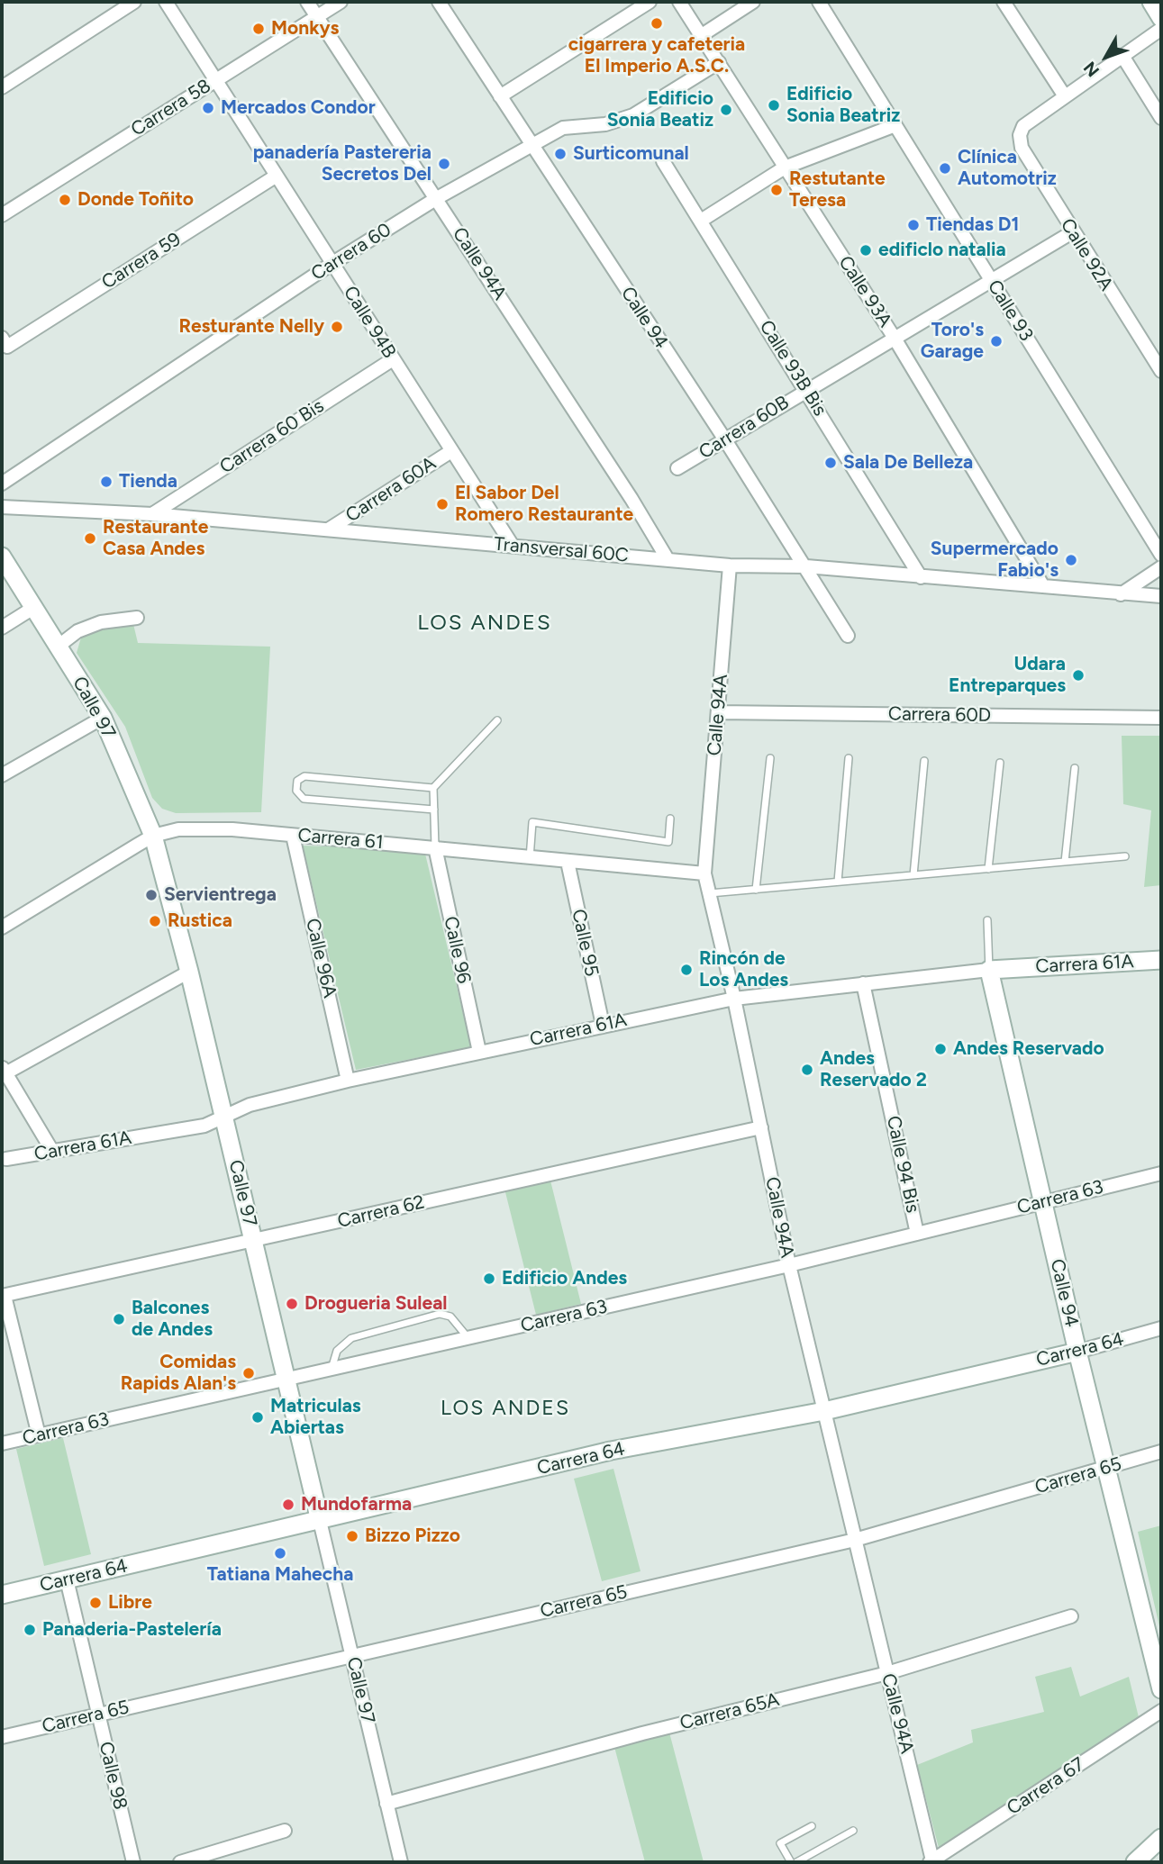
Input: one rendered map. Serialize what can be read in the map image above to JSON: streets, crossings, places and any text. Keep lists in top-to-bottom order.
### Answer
{
  "streets": {
    "street": [
      "Carrera 58",
      "Carrera 60",
      "Calle 92A",
      "Carrera 59",
      "Calle 94A",
      "Calle 93A",
      "Calle 93",
      "Calle 94",
      "Calle 94B",
      "Calle 93B Bis",
      "Carrera 60B",
      "Carrera 60 Bis",
      "Carrera 60A",
      "Transversal 60C",
      "Calle 97",
      "Carrera 60D",
      "Carrera 61",
      "Calle 95",
      "Calle 96",
      "Calle 96A",
      "Carrera 61A",
      "Calle 94 Bis",
      "Carrera 63",
      "Carrera 62",
      "Carrera 64",
      "Carrera 65",
      "Carrera 65A",
      "Calle 98",
      "Carrera 67"
    ]
  },
  "crossings": [
    ["Carrera 58", "Calle 94A"],
    ["Carrera 58", "Calle 94B"],
    ["Carrera 60", "Calle 94A"],
    ["Carrera 60", "Calle 93A"],
    ["Carrera 60", "Calle 94"],
    ["Carrera 60", "Calle 94B"],
    ["Calle 92A", "Carrera 60B"],
    ["Carrera 59", "Calle 94B"],
    ["Calle 94A", "Transversal 60C"],
    ["Calle 94A", "Carrera 60D"],
    ["Calle 94A", "Carrera 61"],
    ["Calle 94A", "Carrera 61A"],
    ["Calle 94A", "Carrera 63"],
    ["Calle 94A", "Carrera 62"],
    ["Calle 94A", "Carrera 64"],
    ["Calle 94A", "Carrera 65"],
    ["Calle 94A", "Carrera 65A"],
    ["Calle 94A", "Carrera 67"],
    ["Calle 93A", "Carrera 60B"],
    ["Calle 93A", "Transversal 60C"],
    ["Calle 93", "Carrera 60B"],
    ["Calle 94", "Carrera 60B"],
    ["Calle 94", "Transversal 60C"],
    ["Calle 94", "Carrera 61A"],
    ["Calle 94", "Carrera 63"],
    ["Calle 94", "Carrera 64"],
    ["Calle 94", "Carrera 65"],
    ["Calle 94B", "Carrera 60 Bis"],
    ["Calle 94B", "Carrera 60A"],
    ["Calle 94B", "Transversal 60C"],
    ["Calle 93B Bis", "Carrera 60B"],
    ["Calle 93B Bis", "Transversal 60C"],
    ["Carrera 60 Bis", "Transversal 60C"],
    ["Carrera 60A", "Transversal 60C"],
    ["Calle 97", "Carrera 61"],
    ["Calle 97", "Carrera 61A"],
    ["Calle 97", "Carrera 63"],
    ["Calle 97", "Carrera 62"],
    ["Calle 97", "Carrera 64"],
    ["Calle 97", "Carrera 65"],
    ["Calle 97", "Carrera 65A"],
    ["Carrera 61", "Calle 95"],
    ["Carrera 61", "Calle 96"],
    ["Carrera 61", "Calle 96A"],
    ["Calle 95", "Carrera 61A"],
    ["Calle 96", "Carrera 61A"],
    ["Calle 96A", "Carrera 61A"],
    ["Carrera 61A", "Calle 94 Bis"],
    ["Calle 94 Bis", "Carrera 63"],
    ["Carrera 64", "Calle 98"],
    ["Carrera 65", "Calle 98"]
  ],
  "districts": ["LOS ANDES", "LOS ANDES"],
  "places": [
    "cigarrera y cafeteria El Imperio A.S.C.",
    "Monkys",
    "Edificio Sonia Beatriz",
    "Mercados Condor",
    "Edificio Sonia Beatiz",
    "Surticomunal",
    "panadería Pastereria Secretos Del",
    "Clínica Automotriz",
    "Restutante Teresa",
    "Donde Toñito",
    "Tiendas D1",
    "edificlo natalia",
    "Resturante Nelly",
    "Toro's Garage",
    "Sala De Belleza",
    "Tienda",
    "El Sabor Del Romero Restaurante",
    "Restaurante Casa Andes",
    "Supermercado Fabio's",
    "Udara Entreparques",
    "Servientrega",
    "Rustica",
    "Rincón de Los Andes",
    "Andes Reservado",
    "Andes Reservado 2",
    "Edificio Andes",
    "Drogueria Suleal",
    "Balcones de Andes",
    "Comidas Rapids Alan's",
    "Matriculas Abiertas",
    "Mundofarma",
    "Bizzo Pizzo",
    "Tatiana Mahecha",
    "Libre",
    "Panaderia-Pastelería"
  ],
  "north": "bottom left"
}
